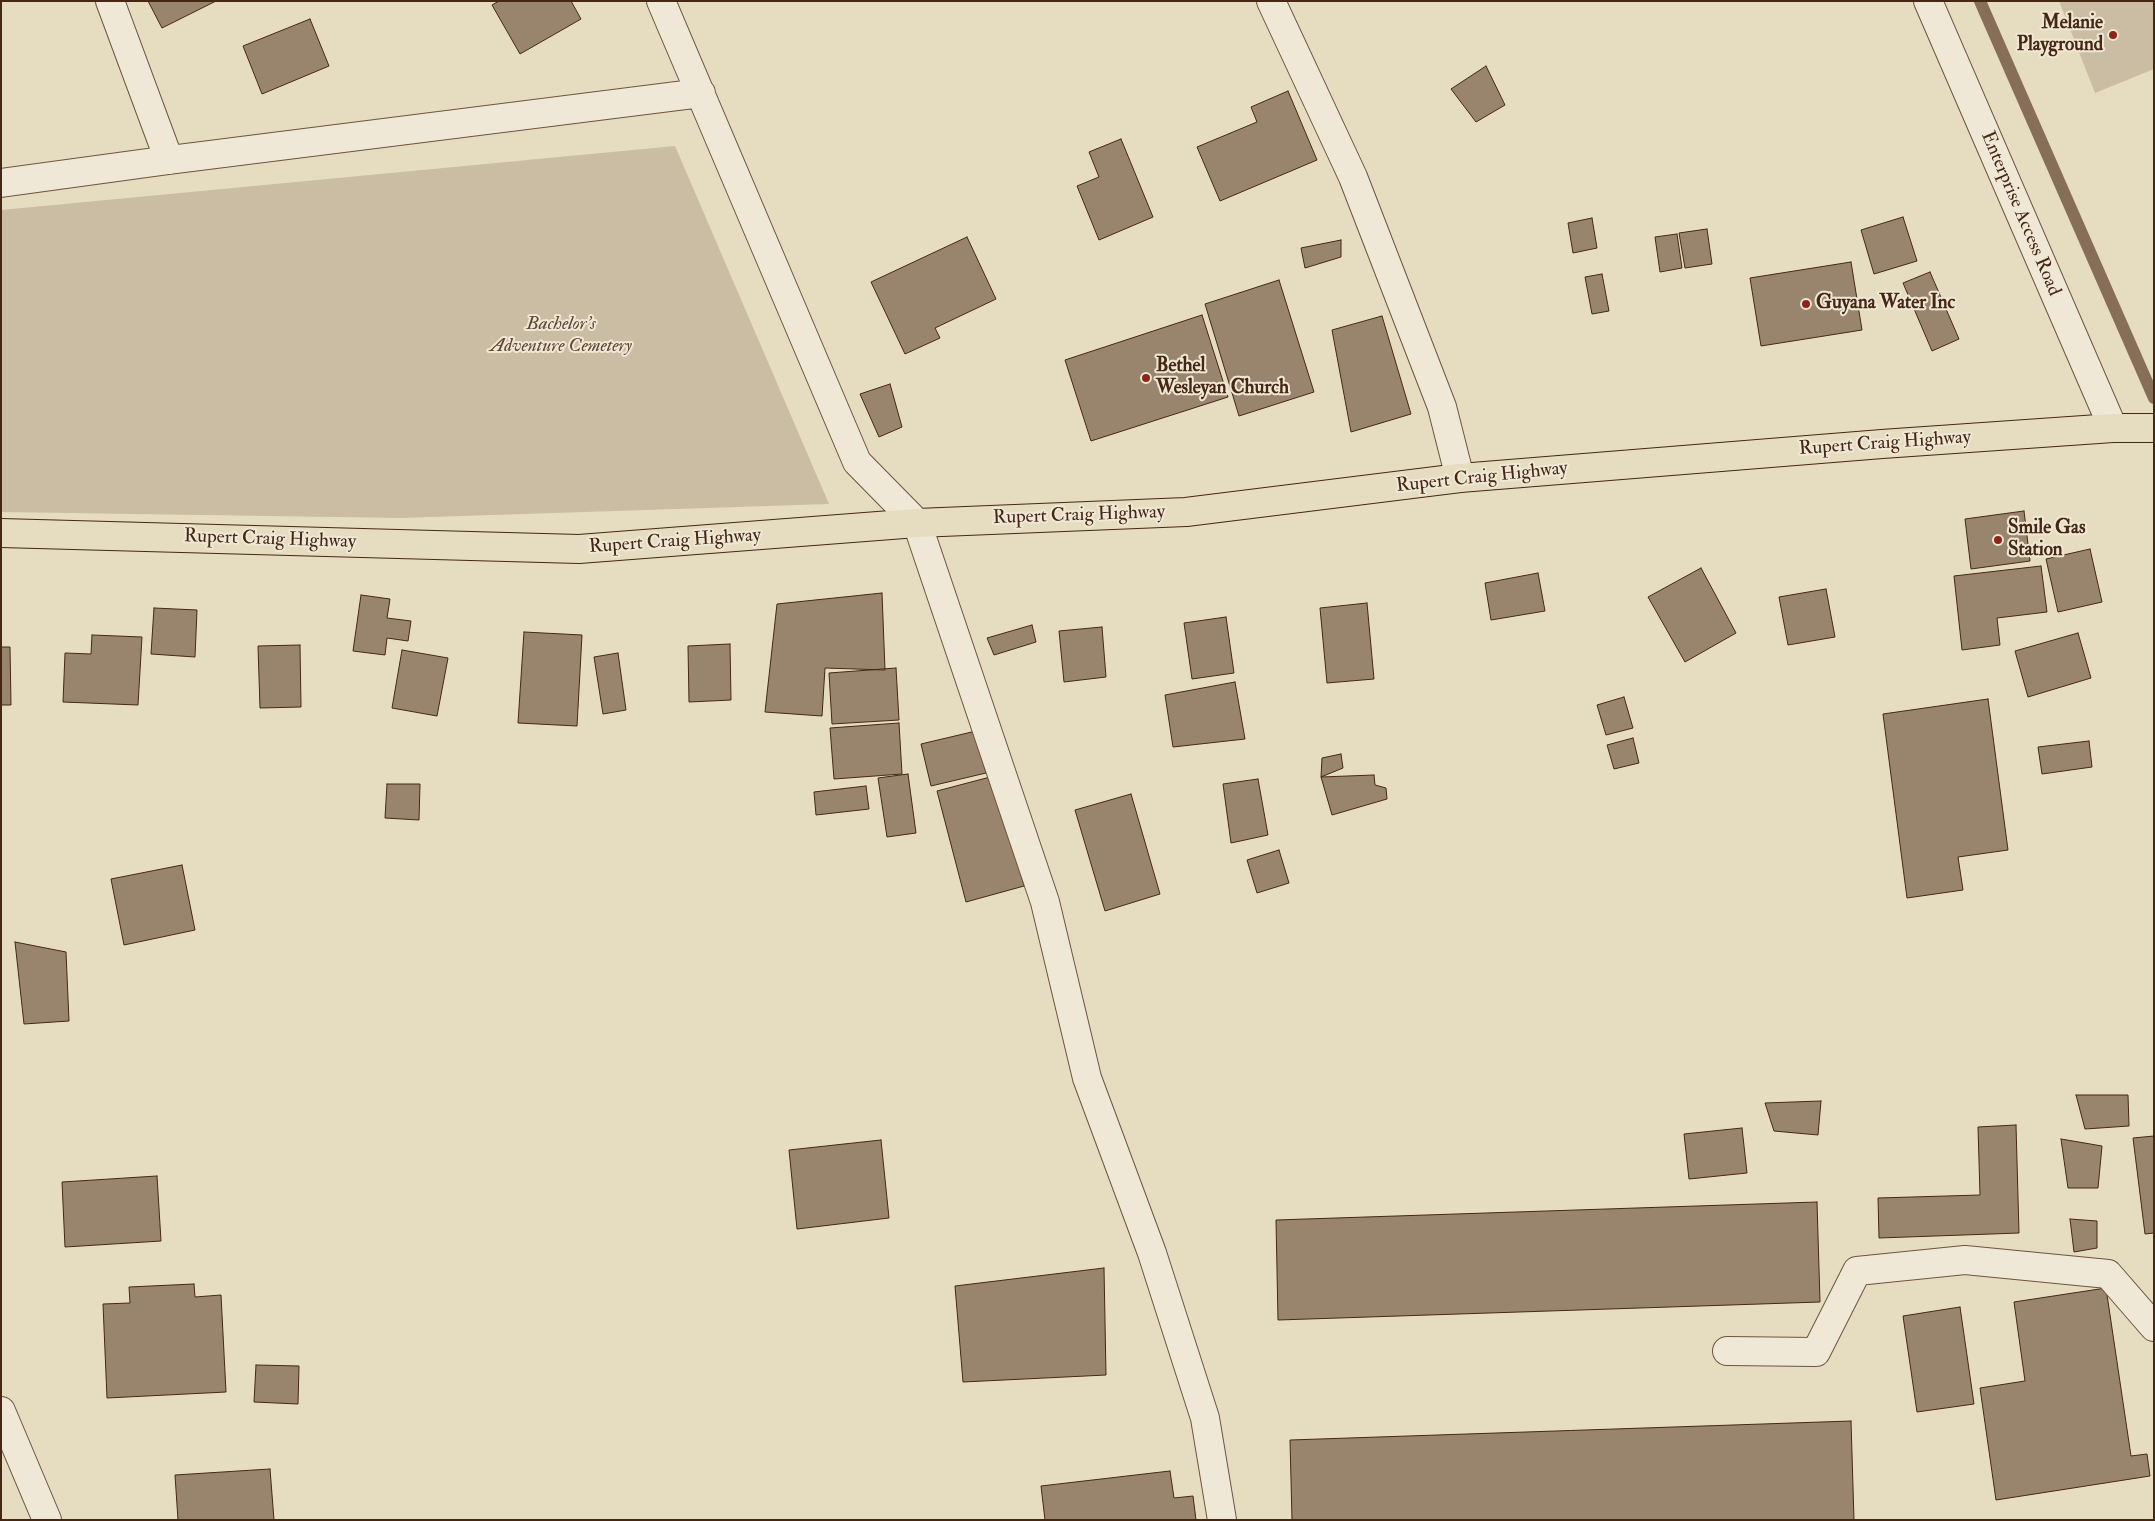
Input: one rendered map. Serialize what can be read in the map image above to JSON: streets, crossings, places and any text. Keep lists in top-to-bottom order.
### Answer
{
  "streets": {
    "main road": ["Rupert Craig Highway"],
    "street": ["Enterprise Access Road"]
  },
  "crossings": [
    ["Enterprise Access Road", "Rupert Craig Highway"]
  ],
  "parks": ["Bachelor's Adventure Cemetery"],
  "places": [
    "Melanie Playground",
    "Guyana Water Inc",
    "Bethel Wesleyan Church",
    "Smile Gas Station"
  ]
}
